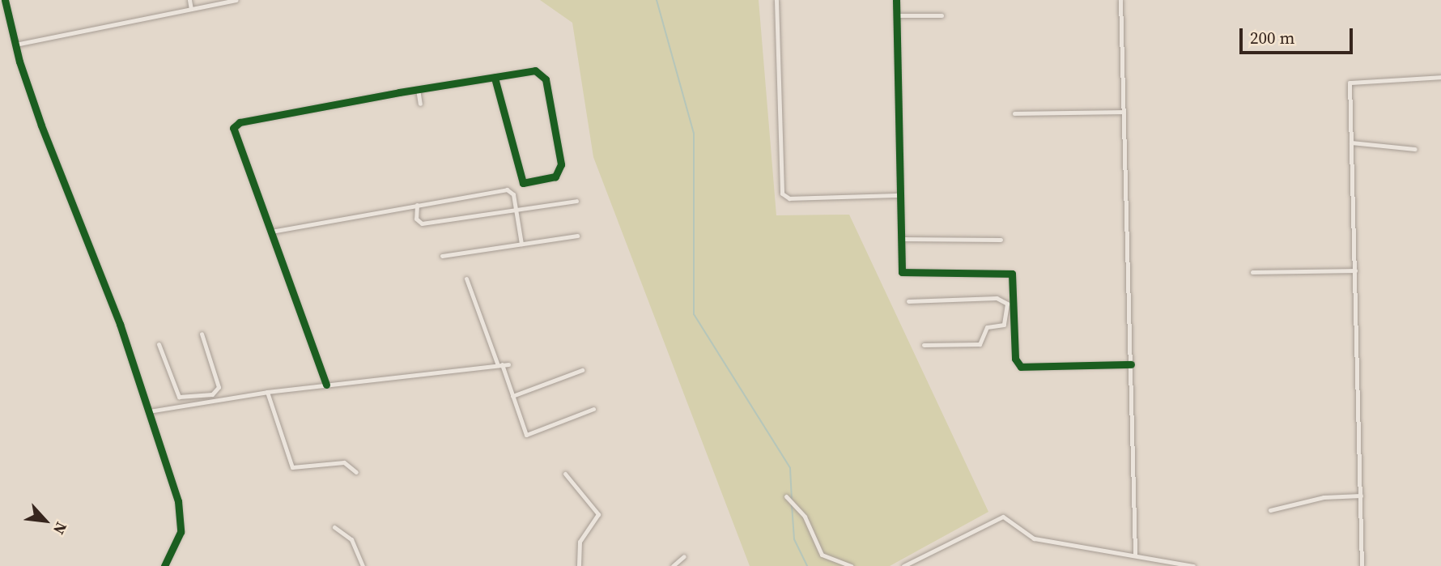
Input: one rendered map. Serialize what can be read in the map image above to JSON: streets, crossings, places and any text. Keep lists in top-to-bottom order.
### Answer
{
  "scale_bar": "200 m",
  "north": "bottom right"
}
